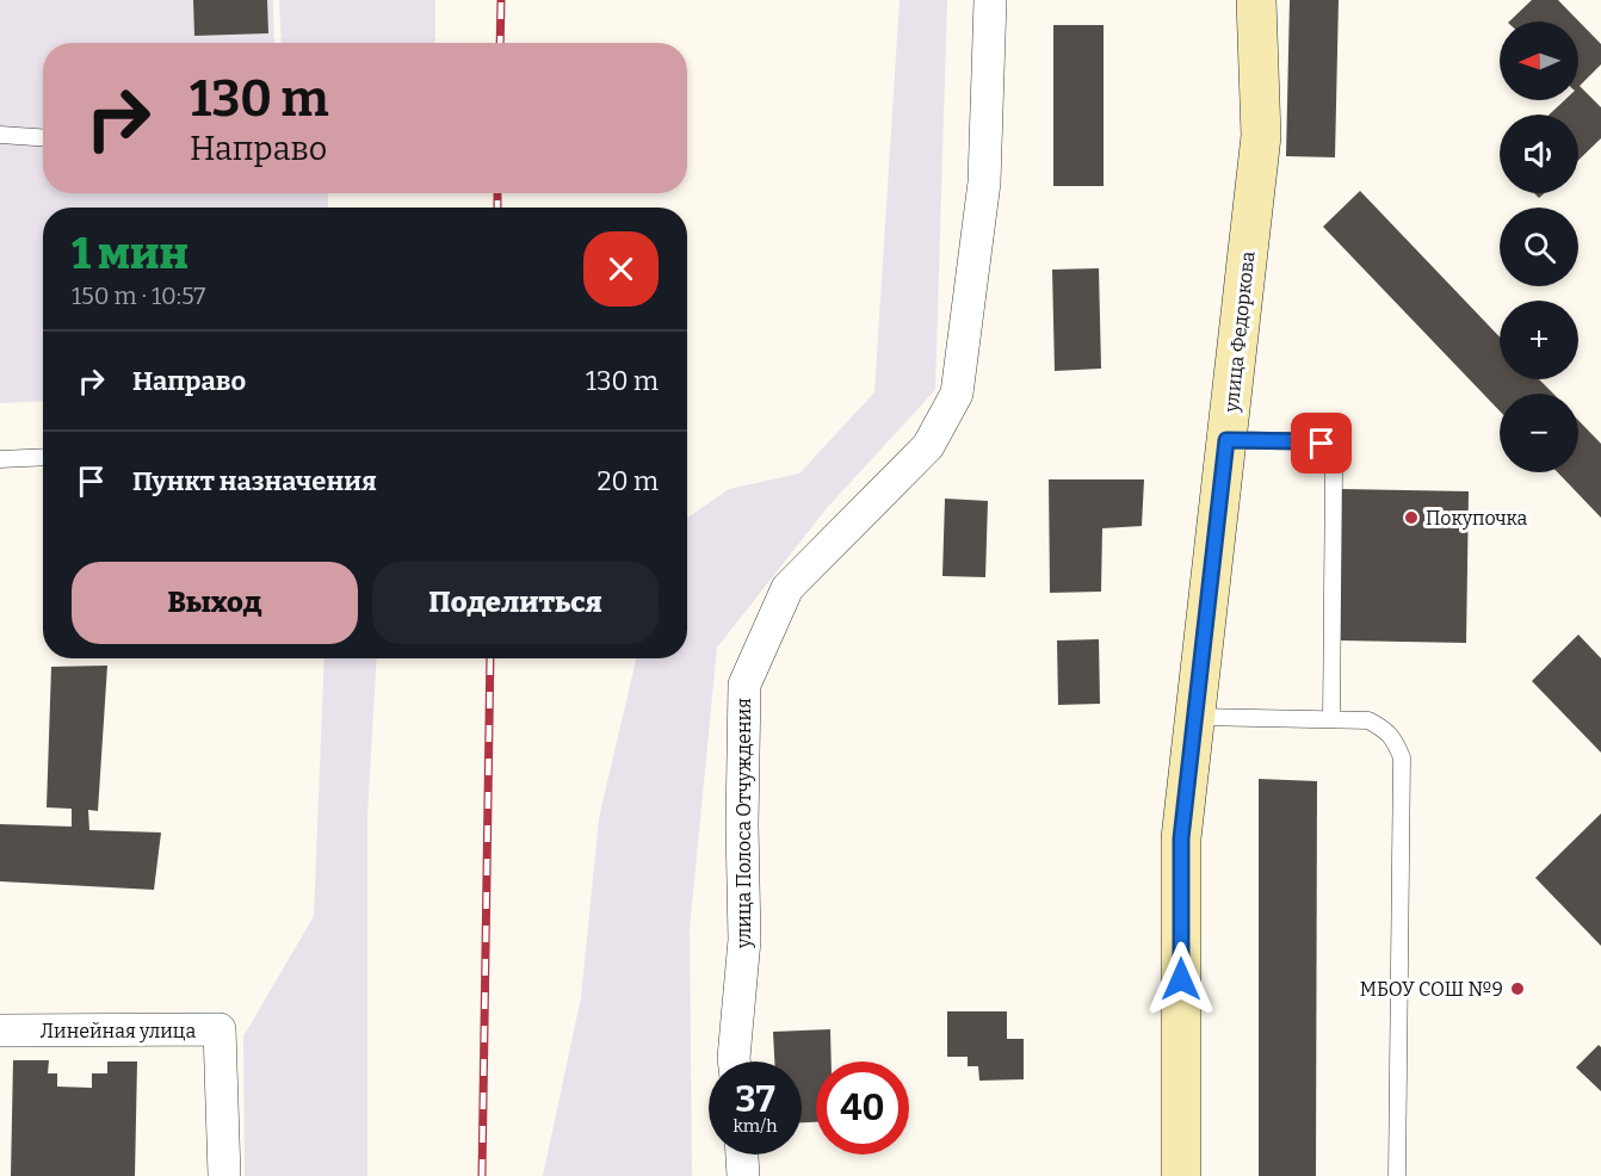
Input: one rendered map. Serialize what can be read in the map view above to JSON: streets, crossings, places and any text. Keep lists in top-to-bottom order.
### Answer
{
  "streets": {
    "street": ["улица Федоркова", "улица Полоса Отчуждения", "Линейная улица"]
  },
  "places": ["Покупочка", "МБОУ СОШ №9"],
  "north": "left",
  "page": {
    "map_buttons": ["+", "−"],
    "turn": ["130 m", "Направо"],
    "heading": ["1 мин", "150 m · 10:57"],
    "list": [
      {
        "name": "Направо",
        "value": "130 m"
      },
      {
        "name": "Пункт назначения",
        "value": "20 m"
      }
    ],
    "buttons": ["Выход", "Поделиться"],
    "speed": "37 km/h",
    "limit": "40"
  }
}
